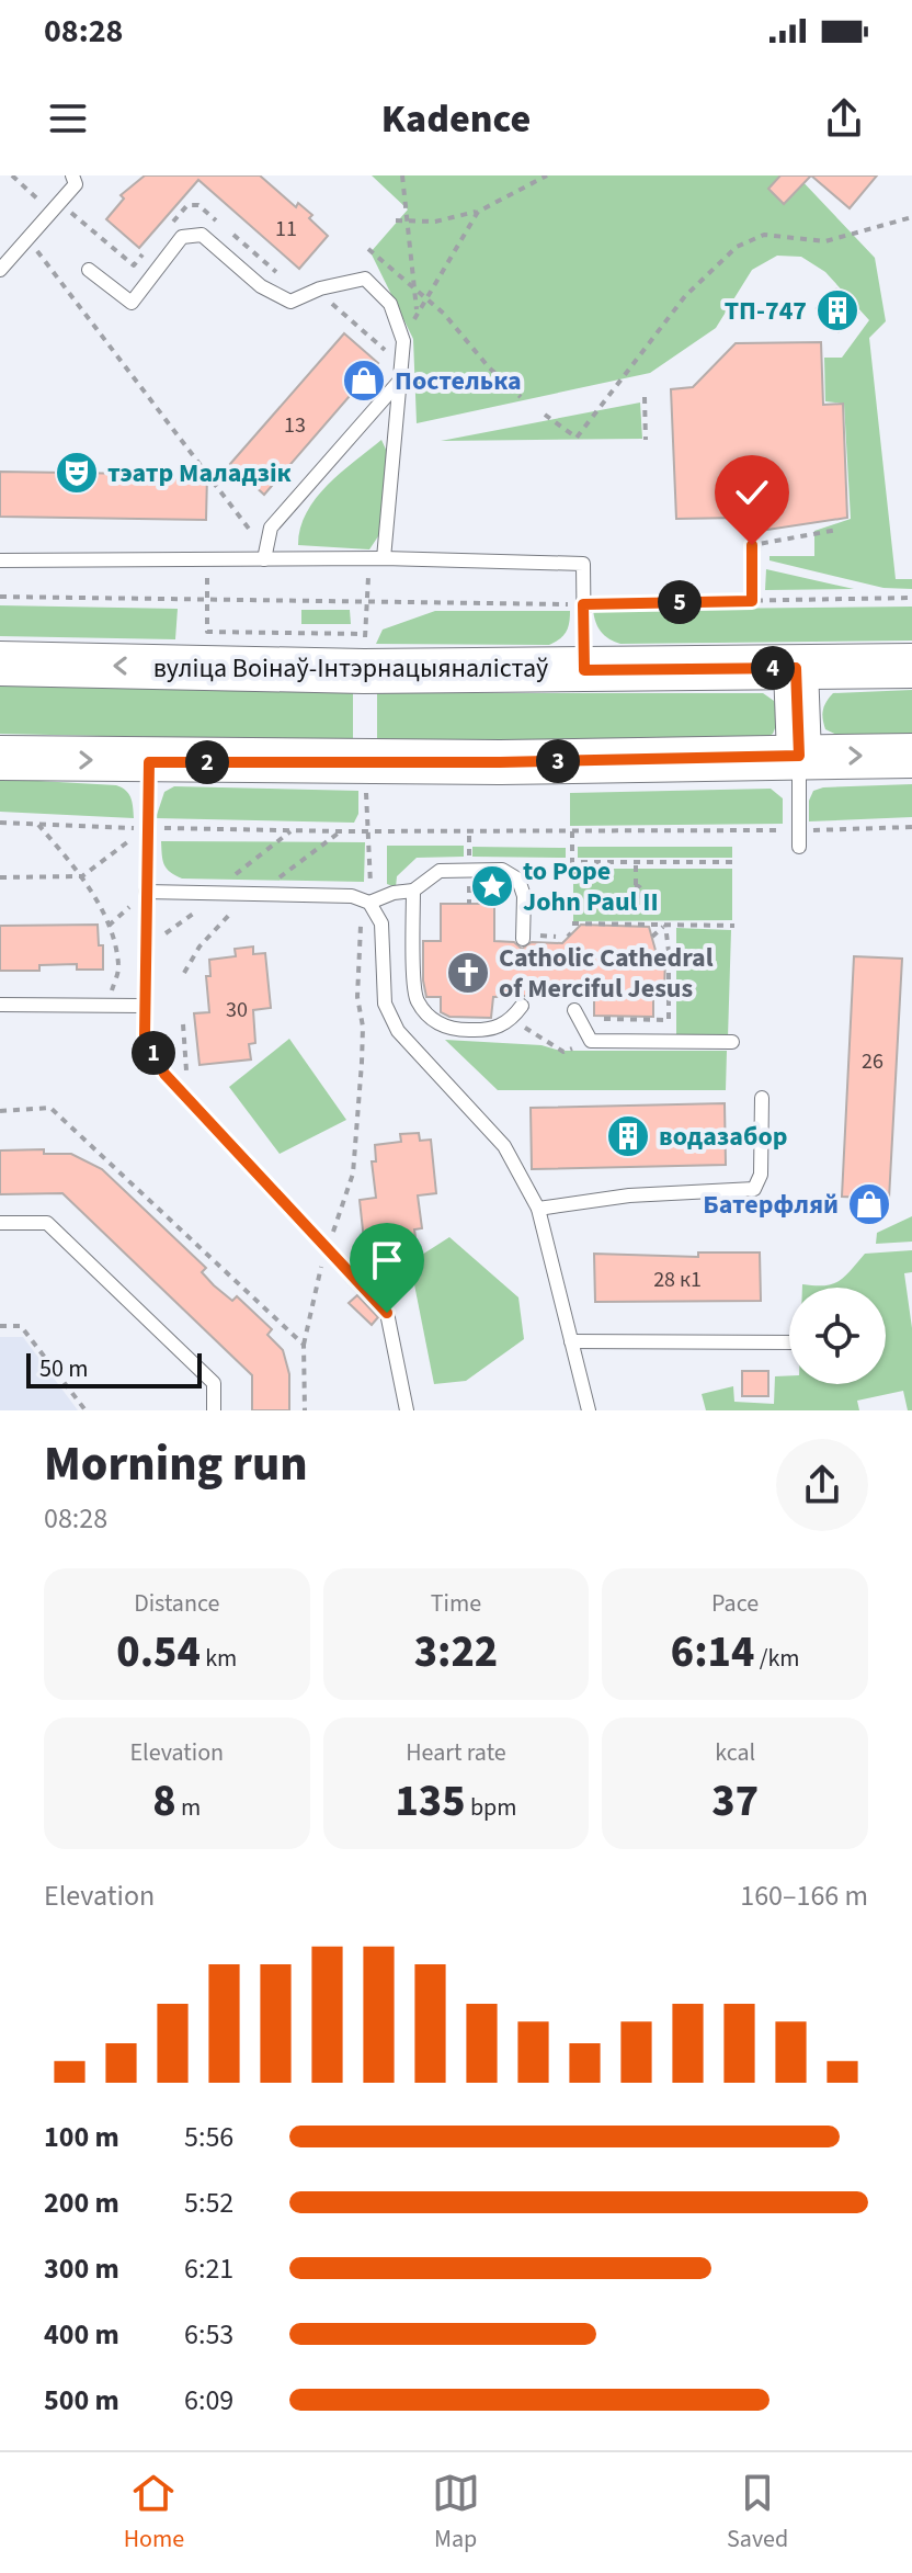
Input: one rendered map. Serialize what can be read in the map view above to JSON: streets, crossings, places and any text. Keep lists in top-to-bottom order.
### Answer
{
  "streets": {
    "main road": ["вуліца Воінаў-Інтэрнацыяналістаў"]
  },
  "places": {
    "building": ["ТП-747", "водазабор"],
    "shop": ["Постелька", "Батерфляй"],
    "theatre": ["тэатр Маладзік"],
    "place": ["to Pope John Paul II"],
    "church": ["Catholic Cathedral of Merciful Jesus"]
  },
  "house_numbers": [
    "11",
    "13",
    "30",
    "26",
    "28 к1"
  ],
  "scale_bar": "50 m",
  "page": {
    "status": "08:28",
    "header": "Kadence",
    "pins": [
      "5",
      "4",
      "3",
      "2",
      "1"
    ],
    "scale": "50 m",
    "heading": ["Morning run", "08:28"],
    "stats": [
      ["Distance", "0.54 km"],
      ["Time", "3:22"],
      ["Pace", "6:14 /km"],
      ["Elevation", "8 m"],
      ["Heart rate", "135 bpm"],
      ["kcal", "37"]
    ],
    "chart": ["Elevation", "160–166 m"],
    "list": [
      {
        "name": "100 m",
        "note": "5:56"
      },
      {
        "name": "200 m",
        "note": "5:52"
      },
      {
        "name": "300 m",
        "note": "6:21"
      },
      {
        "name": "400 m",
        "note": "6:53"
      },
      {
        "name": "500 m",
        "note": "6:09"
      }
    ],
    "tabs": ["Home", "Map", "Saved"]
  }
}
